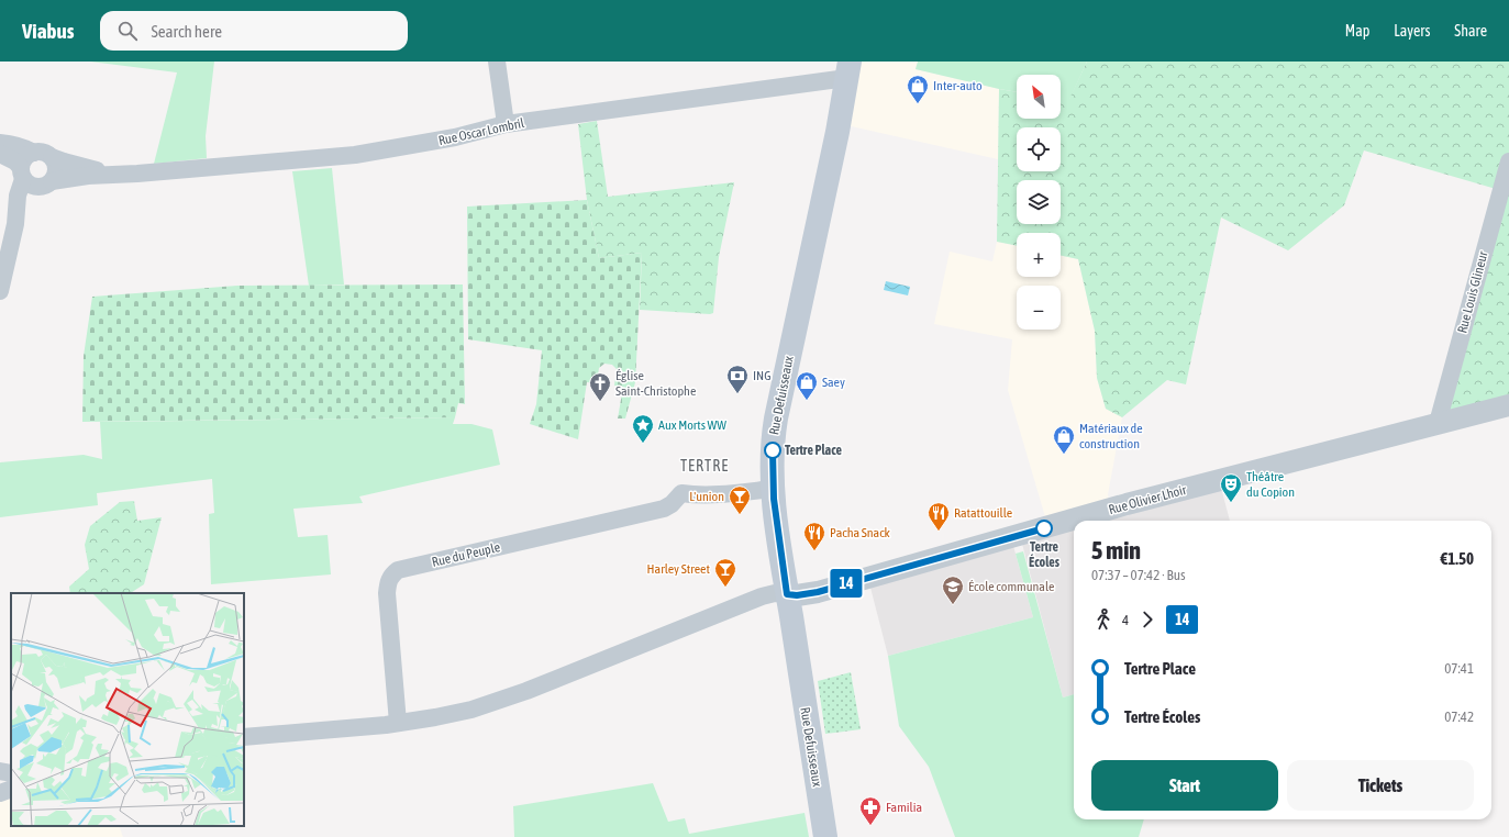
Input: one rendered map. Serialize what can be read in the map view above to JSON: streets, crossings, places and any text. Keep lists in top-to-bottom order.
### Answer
{
  "streets": {
    "main road": ["Rue Defuisseaux"],
    "street": [
      "Rue Oscar Lombril",
      "Rue Louis Glineur",
      "Rue Olivier Lhoir",
      "Rue du Peuple"
    ]
  },
  "crossings": [
    ["Rue Oscar Lombril", "Rue Defuisseaux"],
    ["Rue Louis Glineur", "Rue Olivier Lhoir"],
    ["Rue Defuisseaux", "Rue Olivier Lhoir"],
    ["Rue Defuisseaux", "Rue du Peuple"]
  ],
  "districts": ["TERTRE"],
  "places": {
    "shop": ["Inter-auto", "Saey", "Matériaux de construction"],
    "bank": ["ING"],
    "church": ["Église Saint-Christophe"],
    "place": ["Aux Morts WW"],
    "other": ["Tertre Place", "Tertre Écoles"],
    "theatre": ["Théâtre du Copion"],
    "bar": ["L'union", "Harley Street"],
    "restaurant": ["Ratattouille", "Pacha Snack"],
    "school or university": ["École communale"],
    "pharmacy": ["Familia"]
  },
  "lines": ["bus line 14"],
  "north": "top left",
  "page": {
    "header": "Viabus",
    "search": "Search here",
    "nav": ["Map", "Layers", "Share"],
    "on_map": "14",
    "map_buttons": ["+", "−"],
    "heading": ["5 min", "07:37 – 07:42 · Bus", "€1.50"],
    "legs": ["4", "14"],
    "list": [
      {
        "name": "Tertre Place",
        "value": "07:41"
      },
      {
        "name": "Tertre Écoles",
        "value": "07:42"
      }
    ],
    "buttons": ["Start", "Tickets"]
  }
}
